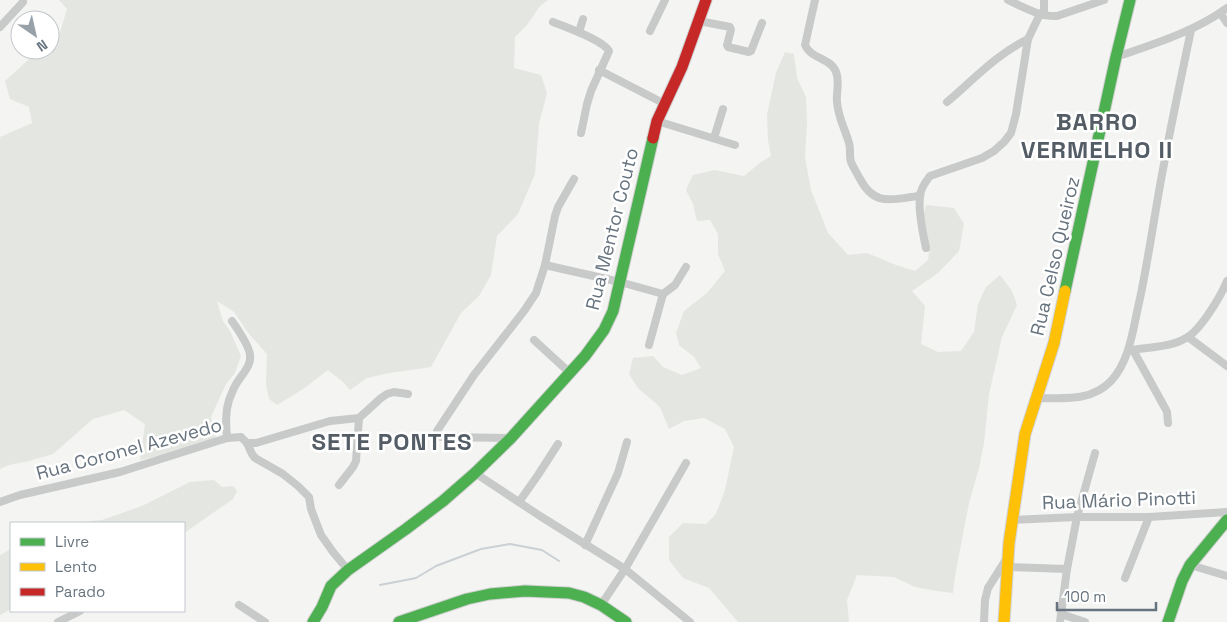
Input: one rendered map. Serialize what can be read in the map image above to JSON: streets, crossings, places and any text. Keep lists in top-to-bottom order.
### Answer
{
  "streets": {
    "street": [
      "Rua Mentor Couto",
      "Rua Celso Queiroz",
      "Rua Coronel Azevedo",
      "Rua Mário Pinotti"
    ]
  },
  "crossings": [
    ["Rua Mentor Couto", "Rua Coronel Azevedo"],
    ["Rua Celso Queiroz", "Rua Mário Pinotti"]
  ],
  "districts": ["BARRO VERMELHO II", "SETE PONTES"],
  "legend": ["Livre", "Lento", "Parado"],
  "scale_bar": "100 m",
  "north": "bottom right"
}
